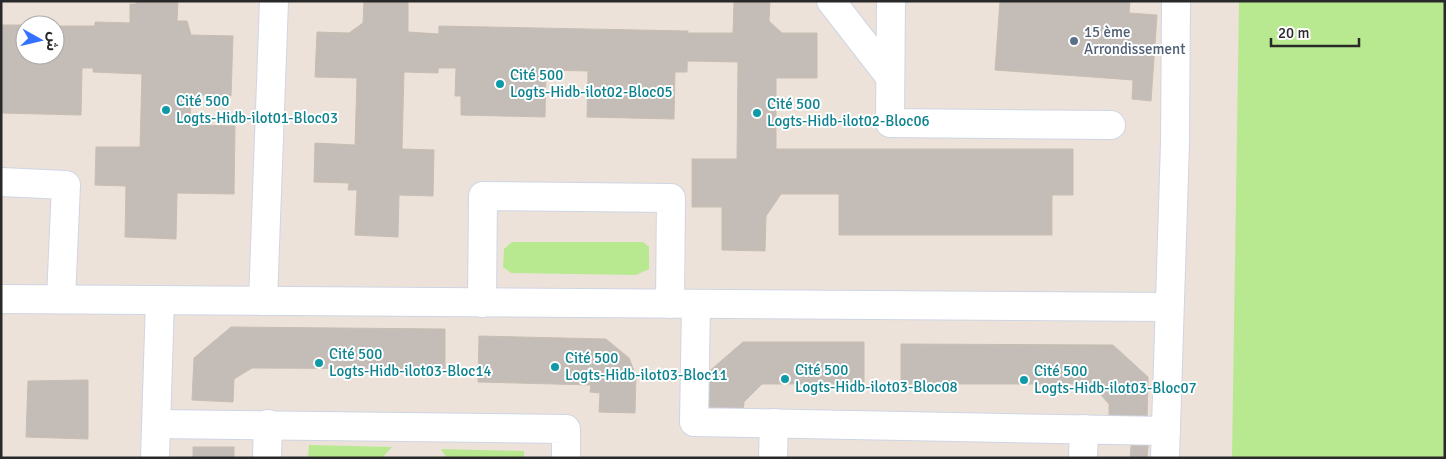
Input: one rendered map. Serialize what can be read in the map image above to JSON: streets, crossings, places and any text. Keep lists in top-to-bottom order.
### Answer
{
  "places": [
    "15 ème Arrondissement",
    "Cité 500 Logts-Hidb-ilot02-Bloc05",
    "Cité 500 Logts-Hidb-ilot01-Bloc03",
    "Cité 500 Logts-Hidb-ilot02-Bloc06",
    "Cité 500 Logts-Hidb-ilot03-Bloc14",
    "Cité 500 Logts-Hidb-ilot03-Bloc11",
    "Cité 500 Logts-Hidb-ilot03-Bloc08",
    "Cité 500 Logts-Hidb-ilot03-Bloc07"
  ],
  "scale_bar": "20 m",
  "north": "right"
}
